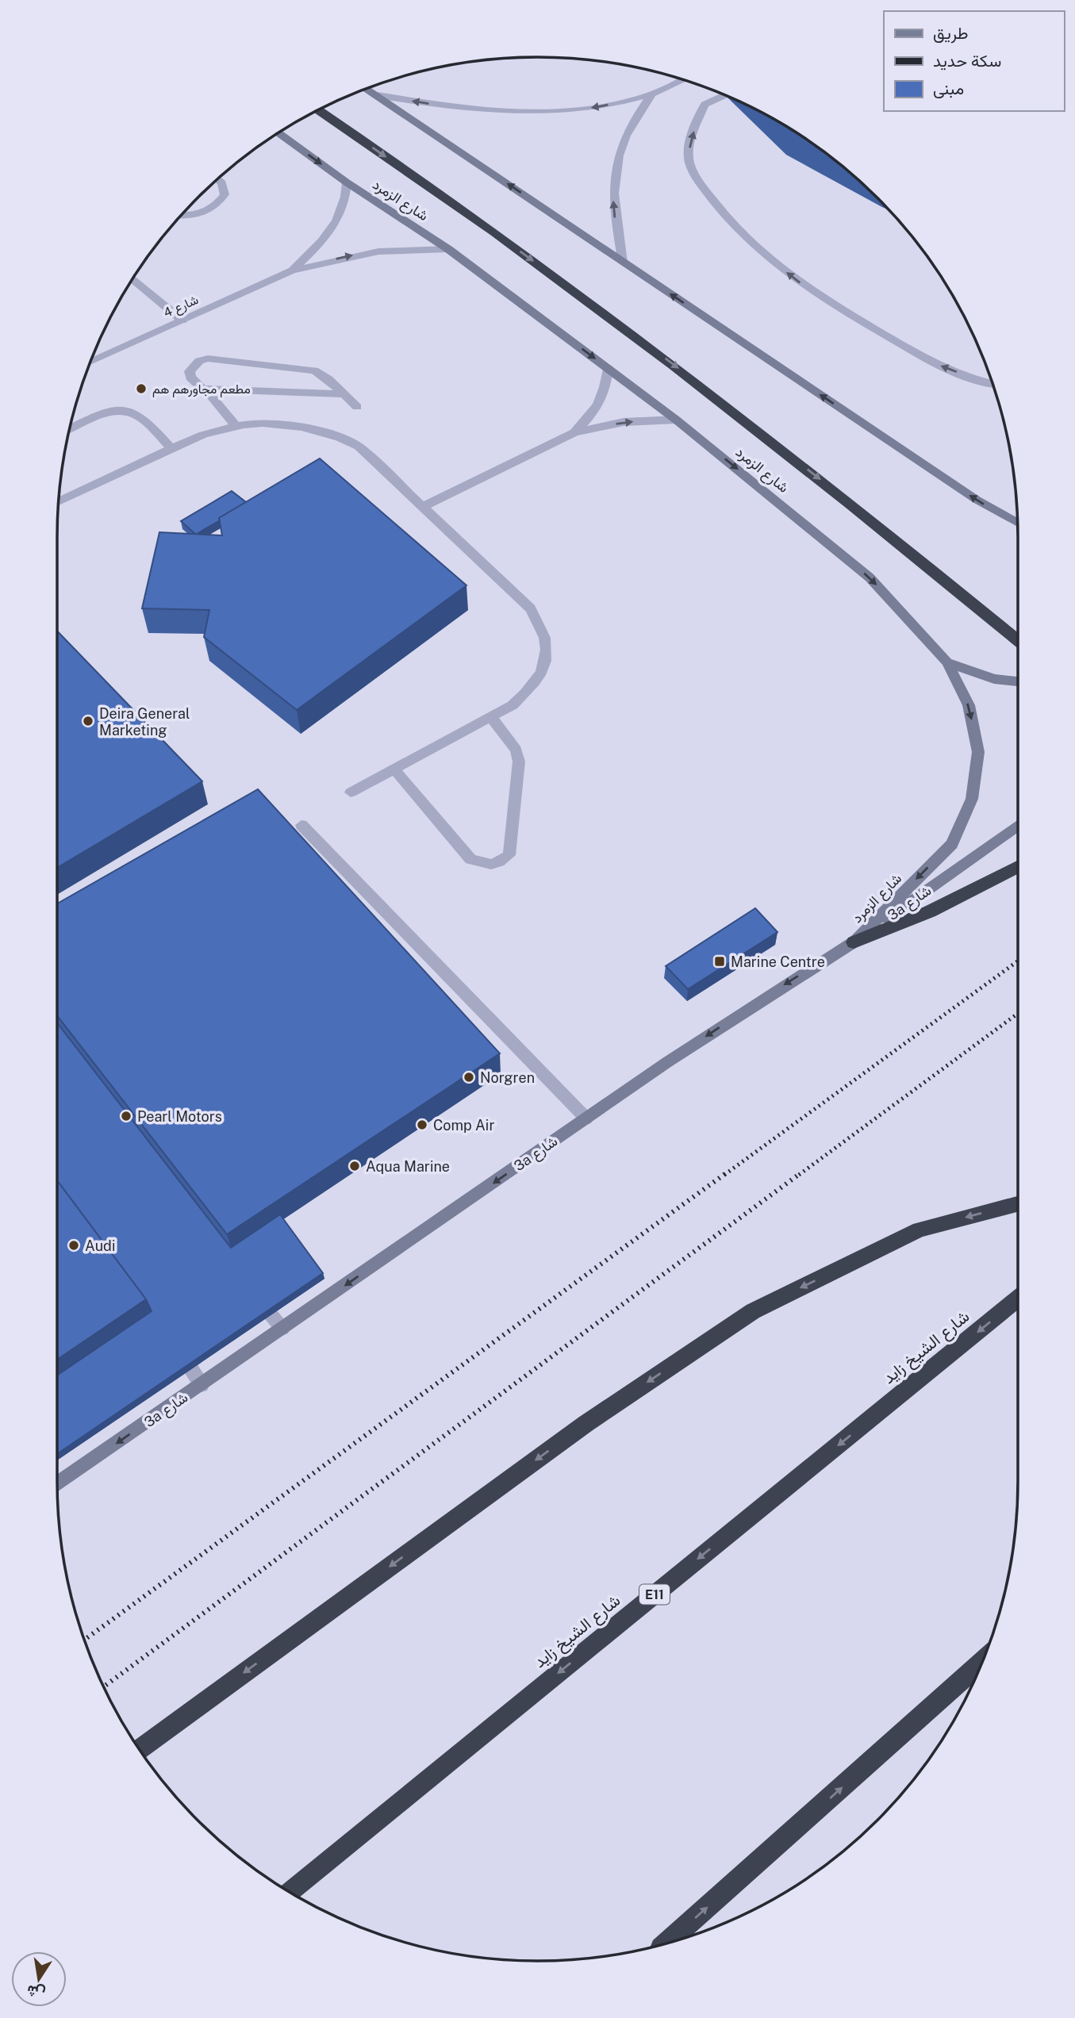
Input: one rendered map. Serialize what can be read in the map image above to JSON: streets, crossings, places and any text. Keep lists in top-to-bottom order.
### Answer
{
  "streets": {
    "highway": ["شارع الشيخ زايد", "E11"],
    "street": ["شارع الزمرد", "شارع 4", "3a شارع"]
  },
  "crossings": [
    ["شارع الزمرد", "شارع 4"],
    ["شارع الزمرد", "3a شارع"]
  ],
  "one_way": ["شارع الزمرد", "3a شارع", "شارع الشيخ زايد"],
  "places": {
    "other": [
      "مطعم مجاورهم هم",
      "Deira General Marketing",
      "Norgren",
      "Pearl Motors",
      "Comp Air",
      "Aqua Marine",
      "Audi"
    ],
    "transit": ["Marine Centre"]
  },
  "legend": ["طريق", "سكة حديد", "مبنى"],
  "north": "bottom"
}
